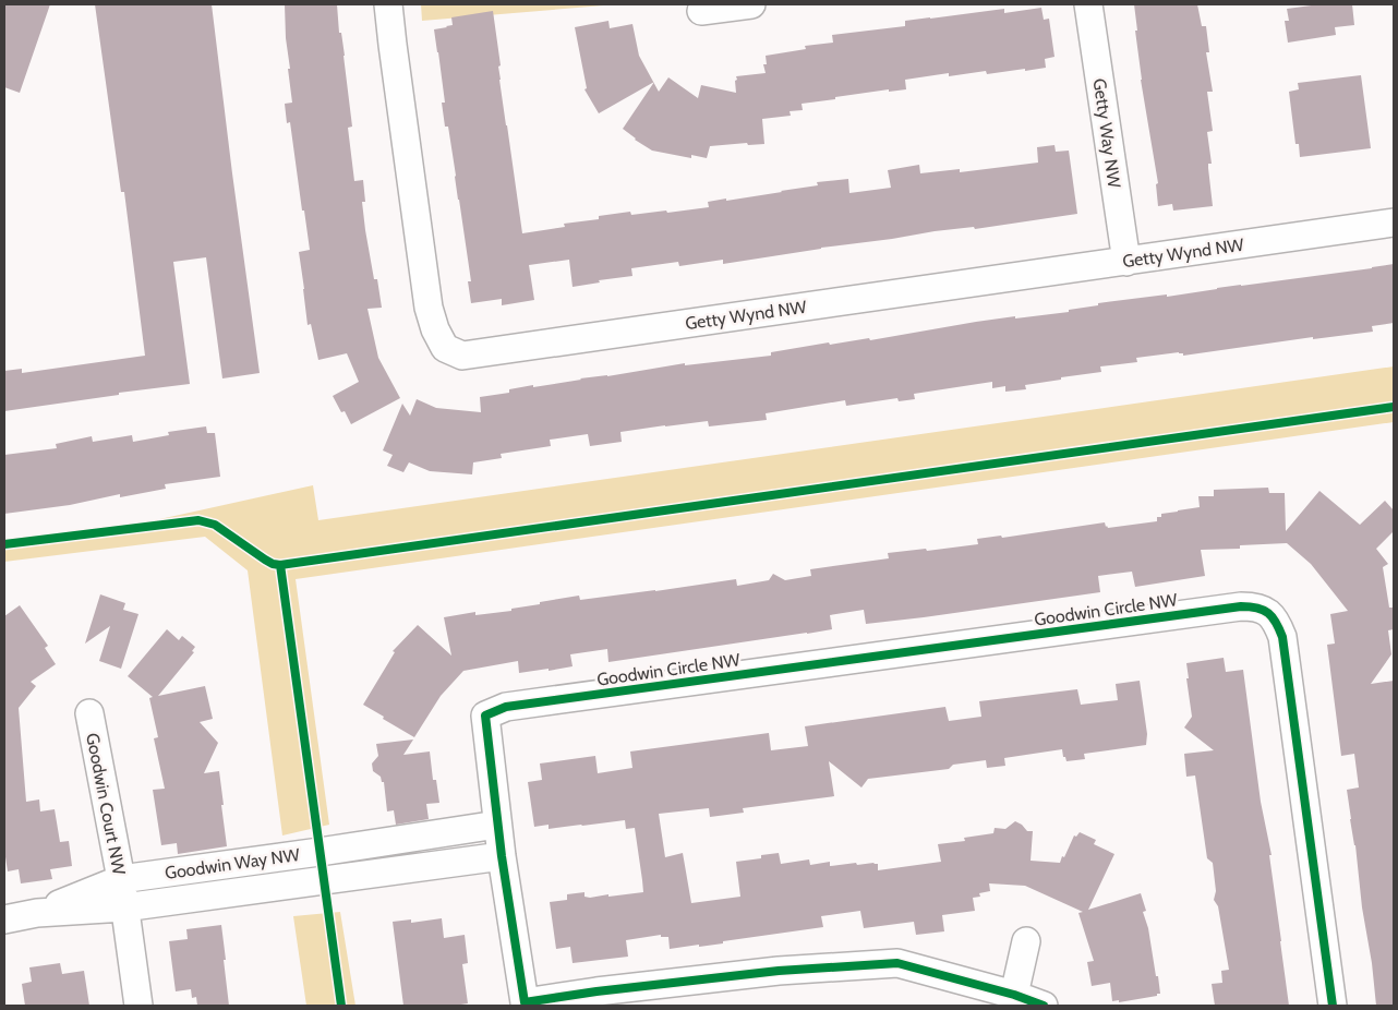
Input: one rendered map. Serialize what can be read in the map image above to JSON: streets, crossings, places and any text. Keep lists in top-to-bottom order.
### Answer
{
  "streets": {
    "street": [
      "Getty Way NW",
      "Getty Wynd NW",
      "Goodwin Circle NW",
      "Goodwin Court NW",
      "Goodwin Way NW"
    ]
  },
  "crossings": [
    ["Getty Way NW", "Getty Wynd NW"],
    ["Goodwin Circle NW", "Goodwin Way NW"],
    ["Goodwin Court NW", "Goodwin Way NW"]
  ]
}
